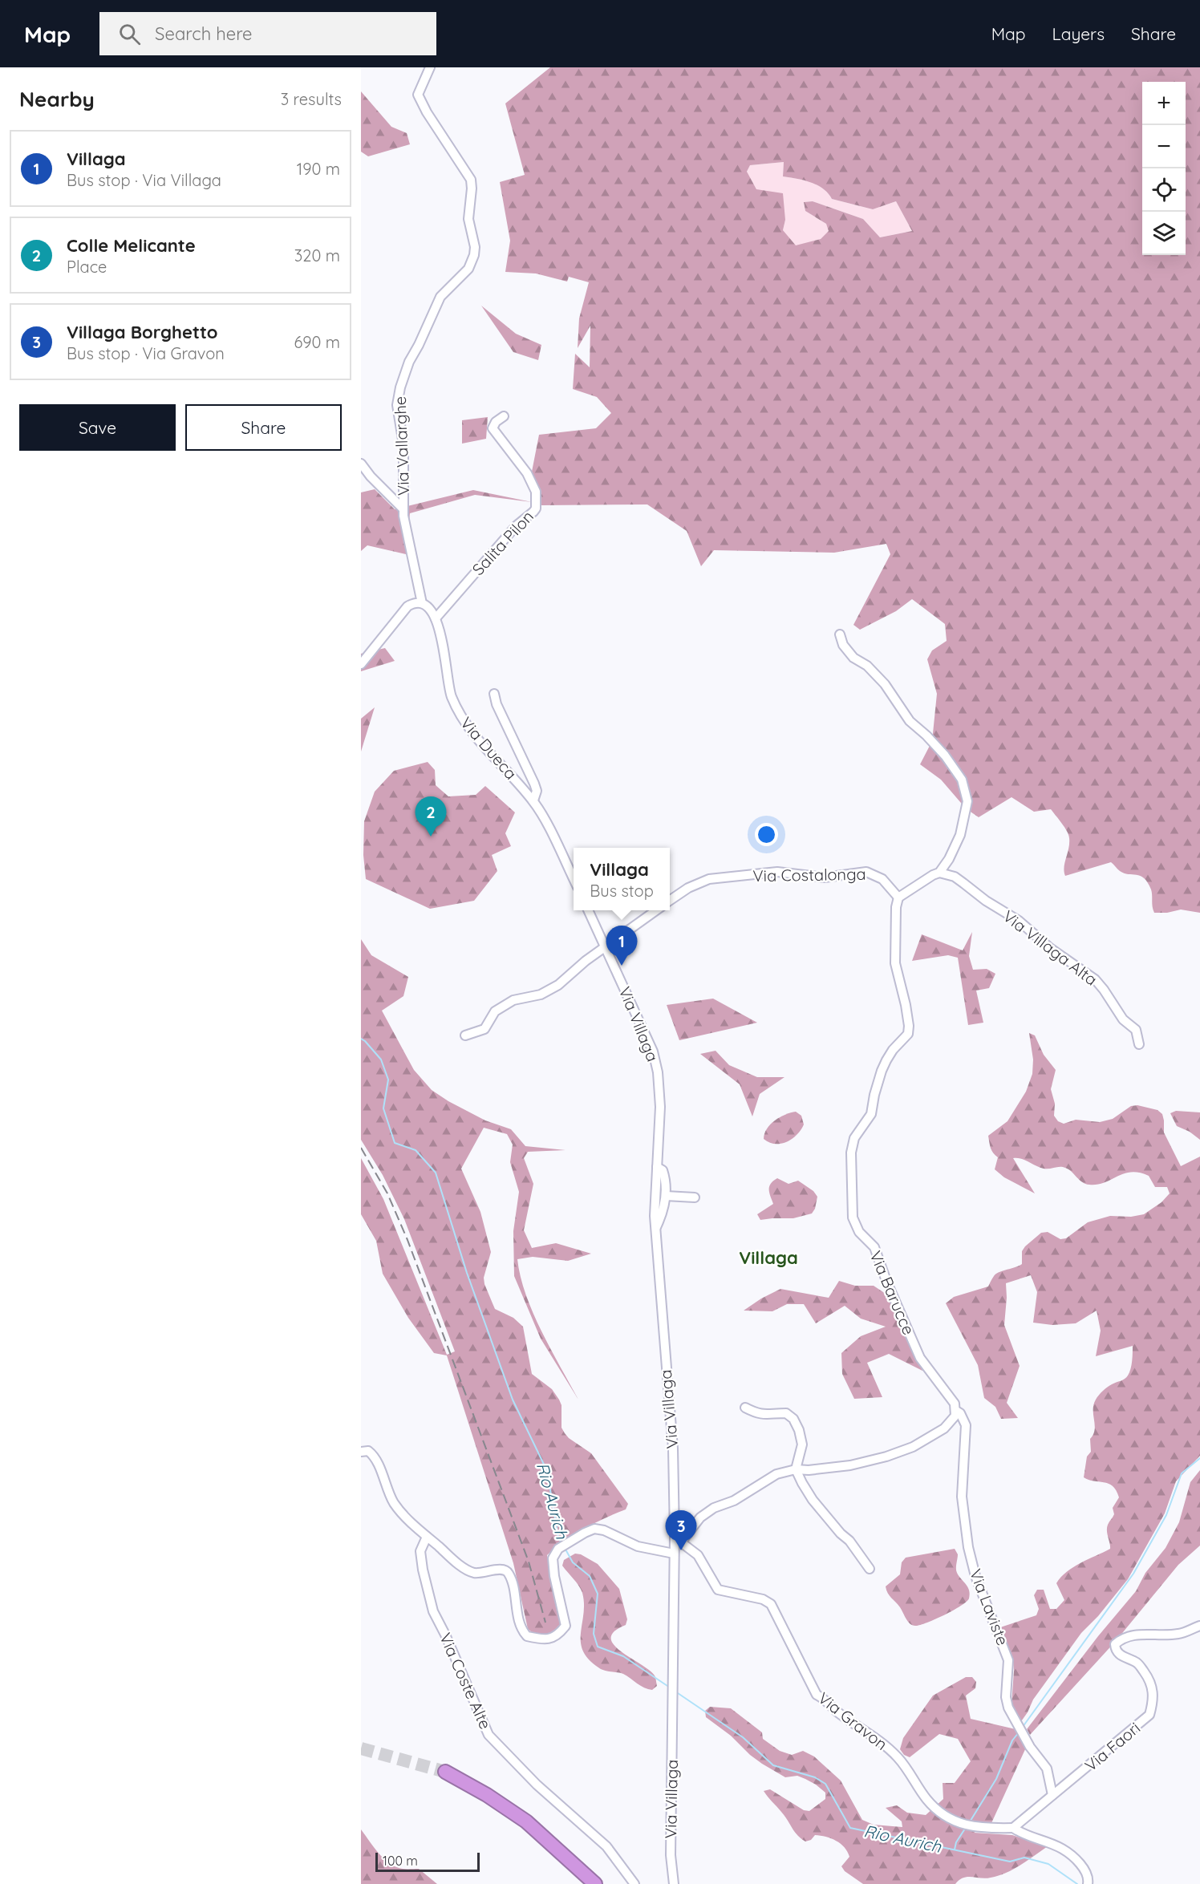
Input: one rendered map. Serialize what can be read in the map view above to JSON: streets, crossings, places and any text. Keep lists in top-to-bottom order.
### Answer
{
  "streets": {
    "street": [
      "Via Vallarghe",
      "Salita Pilon",
      "Via Dueca",
      "Via Costalonga",
      "Via Villaga Alta",
      "Via Villaga",
      "Via Barucce",
      "Via Laviste",
      "Via Coste Alte",
      "Via Gravon",
      "Via Faori"
    ]
  },
  "crossings": [
    ["Via Vallarghe", "Via Dueca"],
    ["Salita Pilon", "Via Dueca"],
    ["Via Costalonga", "Via Barucce"],
    ["Via Villaga", "Via Gravon"],
    ["Via Barucce", "Via Laviste"],
    ["Via Laviste", "Via Faori"],
    ["Via Gravon", "Via Faori"]
  ],
  "districts": ["Villaga"],
  "water": ["Rio Aurich"],
  "scale_bar": "100 m",
  "page": {
    "header": "Map",
    "search": "Search here",
    "nav": ["Map", "Layers", "Share"],
    "heading": ["Nearby", "3 results"],
    "map_buttons": ["+", "−"],
    "list": [
      {
        "mark": "1",
        "name": "Villaga",
        "note": "Bus stop · Via Villaga",
        "value": "190 m"
      },
      {
        "mark": "2",
        "name": "Colle Melicante",
        "note": "Place",
        "value": "320 m"
      },
      {
        "mark": "3",
        "name": "Villaga Borghetto",
        "note": "Bus stop · Via Gravon",
        "value": "690 m"
      }
    ],
    "buttons": ["Save", "Share"],
    "pins": ["2", "1", "3"],
    "popup": ["Villaga", "Bus stop"],
    "scale": "100 m"
  }
}
